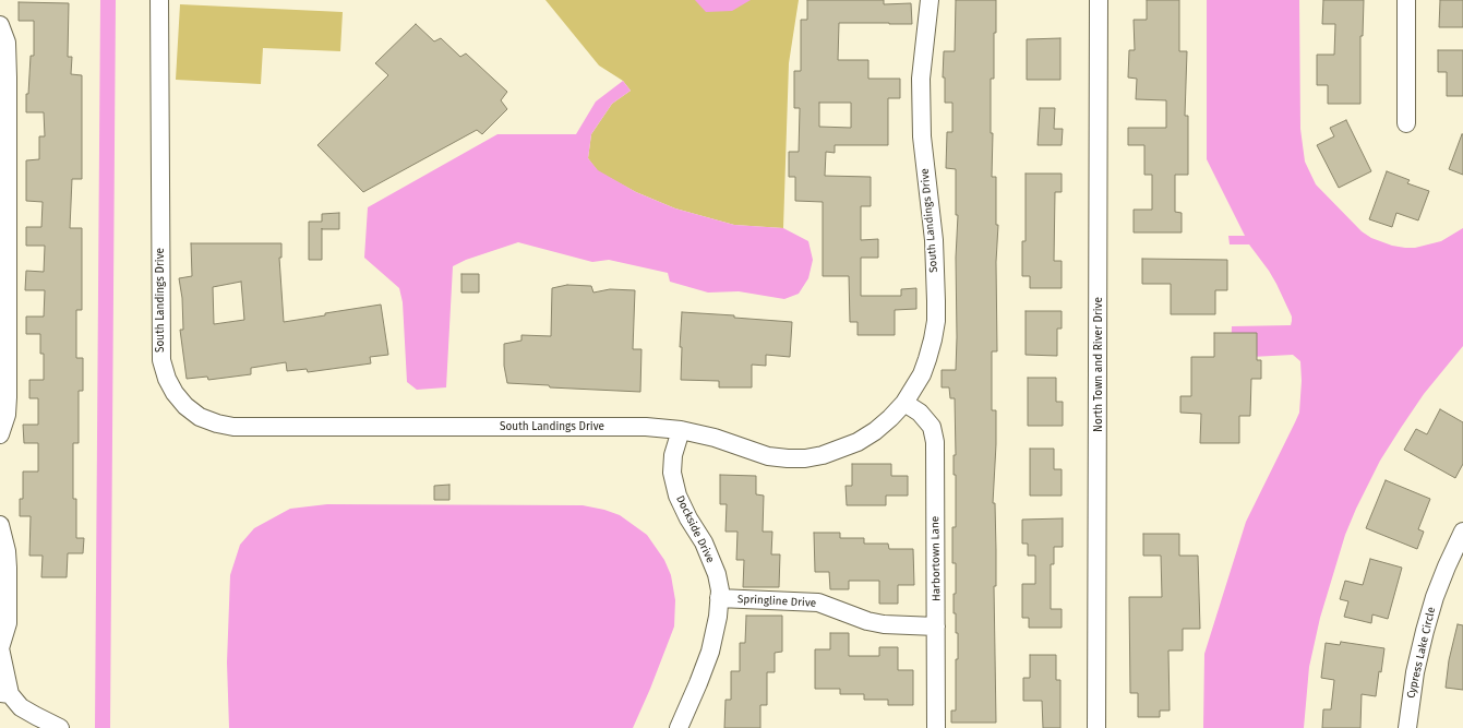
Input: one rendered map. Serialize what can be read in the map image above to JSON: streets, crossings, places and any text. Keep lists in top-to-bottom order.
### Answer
{
  "streets": {
    "street": [
      "South Landings Drive",
      "North Town and River Drive",
      "Dockside Drive",
      "Harbortown Lane",
      "Springline Drive",
      "Cypress Lake Circle"
    ]
  },
  "crossings": [
    ["South Landings Drive", "Dockside Drive"],
    ["South Landings Drive", "Harbortown Lane"],
    ["Dockside Drive", "Springline Drive"],
    ["Harbortown Lane", "Springline Drive"]
  ]
}
